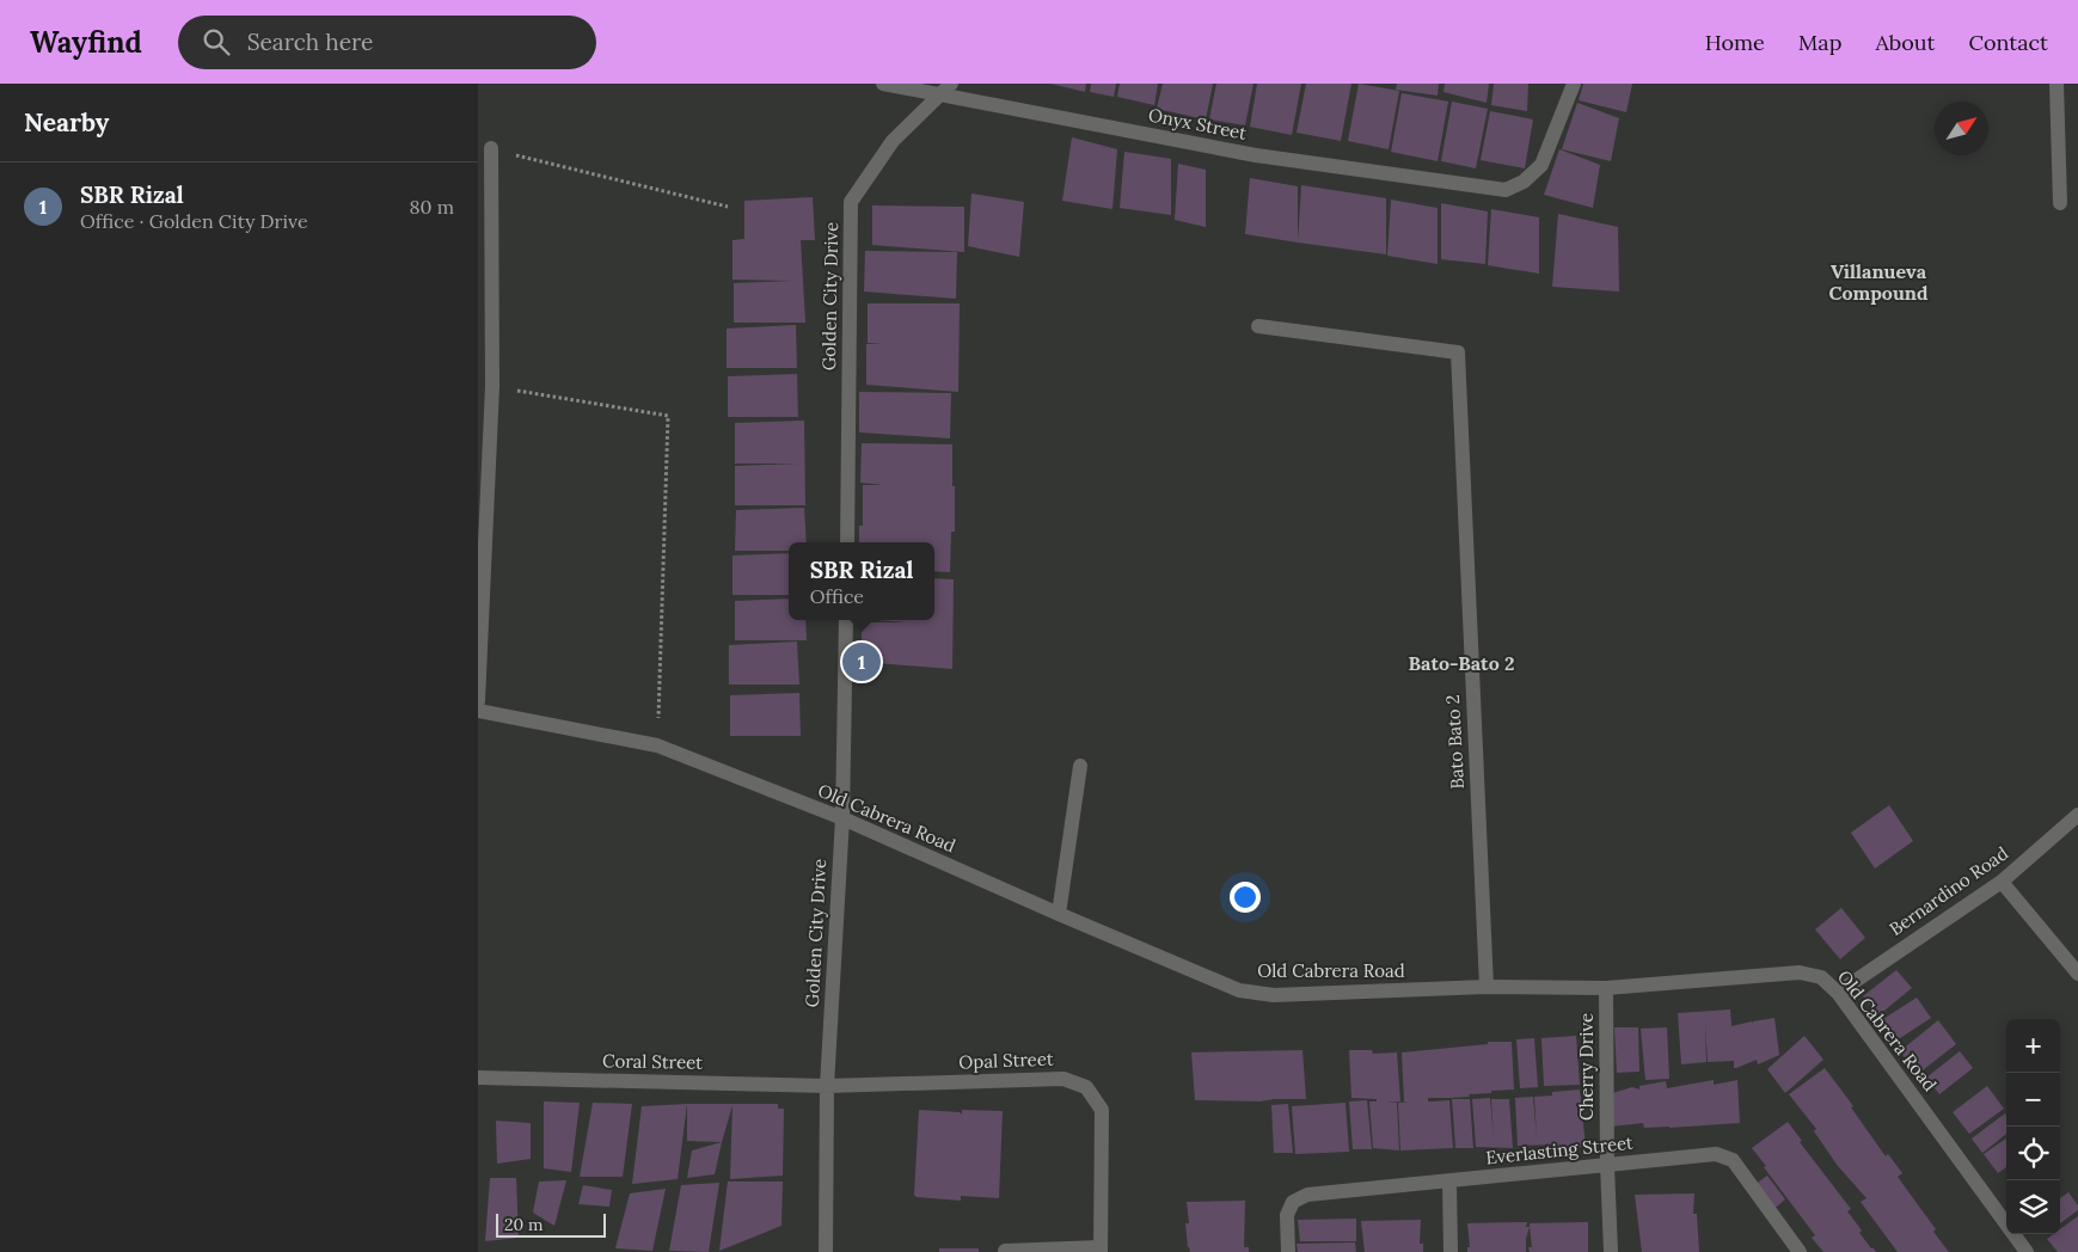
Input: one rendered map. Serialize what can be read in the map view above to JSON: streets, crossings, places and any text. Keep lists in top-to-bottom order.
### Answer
{
  "streets": {
    "street": [
      "Onyx Street",
      "Golden City Drive",
      "Bato Bato 2",
      "Old Cabrera Road",
      "Bernardino Road",
      "Opal Street",
      "Coral Street",
      "Cherry Drive",
      "Everlasting Street"
    ]
  },
  "crossings": [
    ["Onyx Street", "Golden City Drive"],
    ["Golden City Drive", "Old Cabrera Road"],
    ["Golden City Drive", "Opal Street"],
    ["Golden City Drive", "Coral Street"],
    ["Bato Bato 2", "Old Cabrera Road"],
    ["Old Cabrera Road", "Bernardino Road"],
    ["Old Cabrera Road", "Cherry Drive"],
    ["Opal Street", "Coral Street"],
    ["Cherry Drive", "Everlasting Street"]
  ],
  "districts": ["Villanueva Compound", "Bato-Bato 2"],
  "scale_bar": "20 m",
  "north": "top right",
  "page": {
    "header": "Wayfind",
    "search": "Search here",
    "nav": [
      "Home",
      "Map",
      "About",
      "Contact"
    ],
    "heading": "Nearby",
    "list": [
      {
        "mark": "1",
        "name": "SBR Rizal",
        "note": "Office · Golden City Drive",
        "value": "80 m"
      }
    ],
    "popup": ["SBR Rizal", "Office"],
    "pins": "1",
    "map_buttons": ["+", "−"],
    "scale": "20 m"
  }
}
